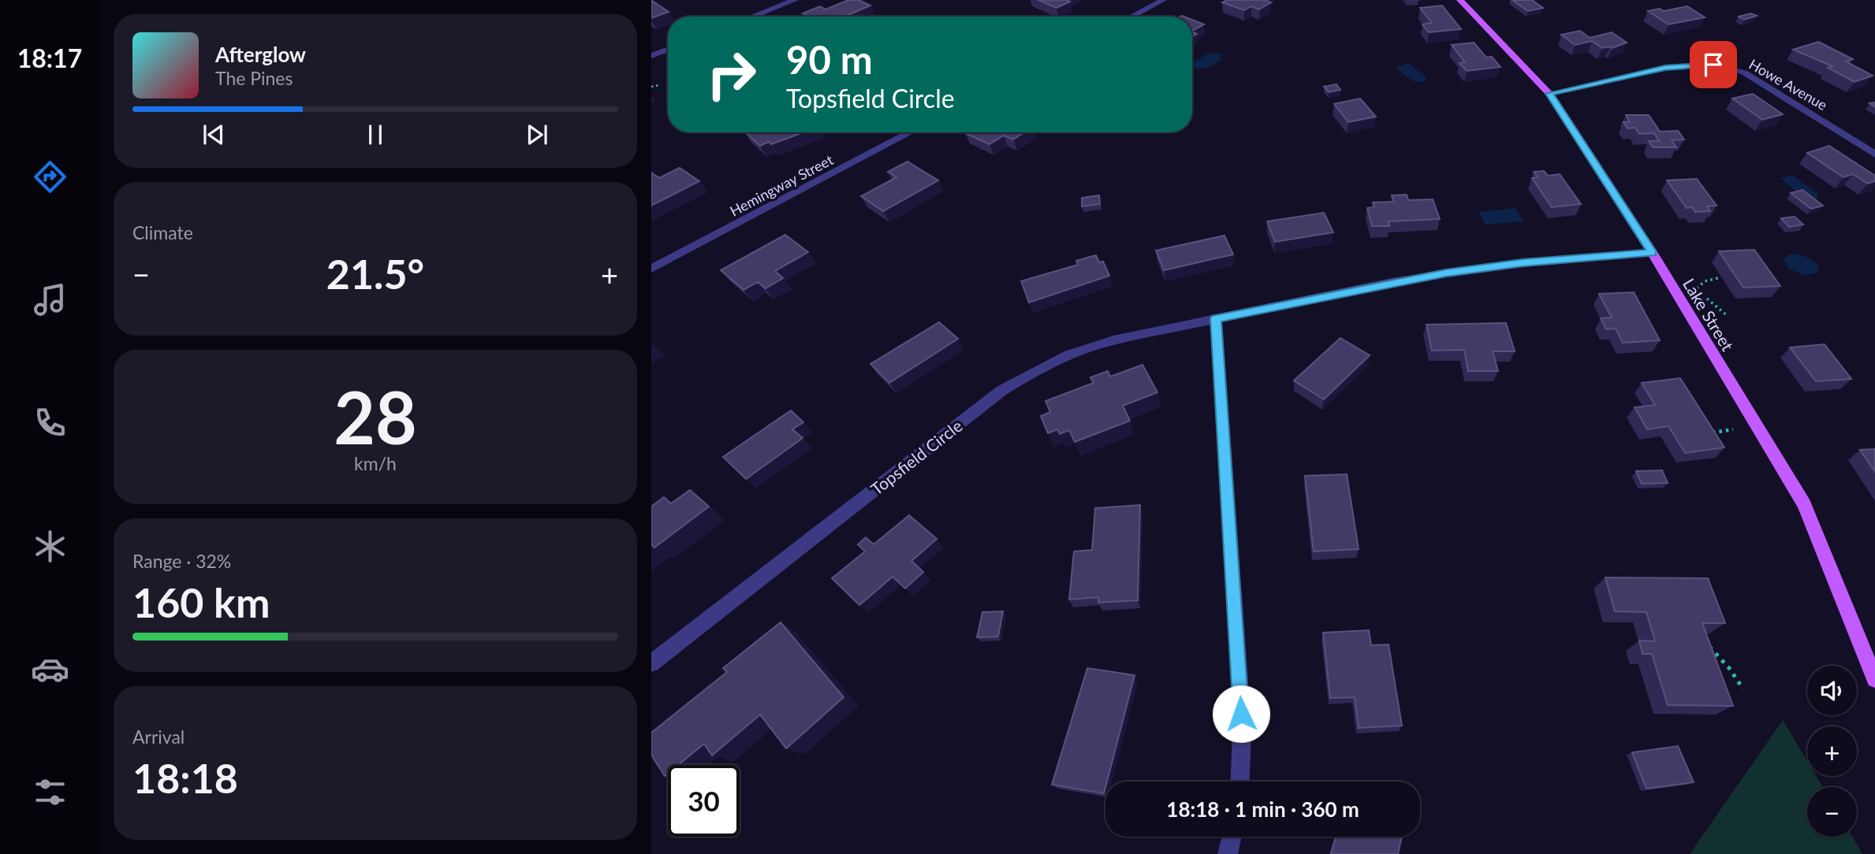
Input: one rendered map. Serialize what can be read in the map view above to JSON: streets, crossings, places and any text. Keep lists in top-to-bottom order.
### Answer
{
  "streets": {
    "main road": ["Lake Street"],
    "street": ["Howe Avenue", "Hemingway Street", "Topsfield Circle"]
  },
  "crossings": [
    ["Howe Avenue", "Lake Street"],
    ["Lake Street", "Topsfield Circle"]
  ],
  "page": {
    "tabs": "18:17",
    "turn": ["90 m", "Topsfield Circle"],
    "song": ["Afterglow", "The Pines"],
    "tile": [
      "Climate",
      ["28", "km/h"],
      ["Range · 32%", "160 km"],
      ["Arrival", "18:18"]
    ],
    "heat": ["−", "21.5°", "+"],
    "map_buttons": ["+", "−"],
    "limit": "30",
    "trip": "18:18 · 1 min · 360 m"
  }
}
